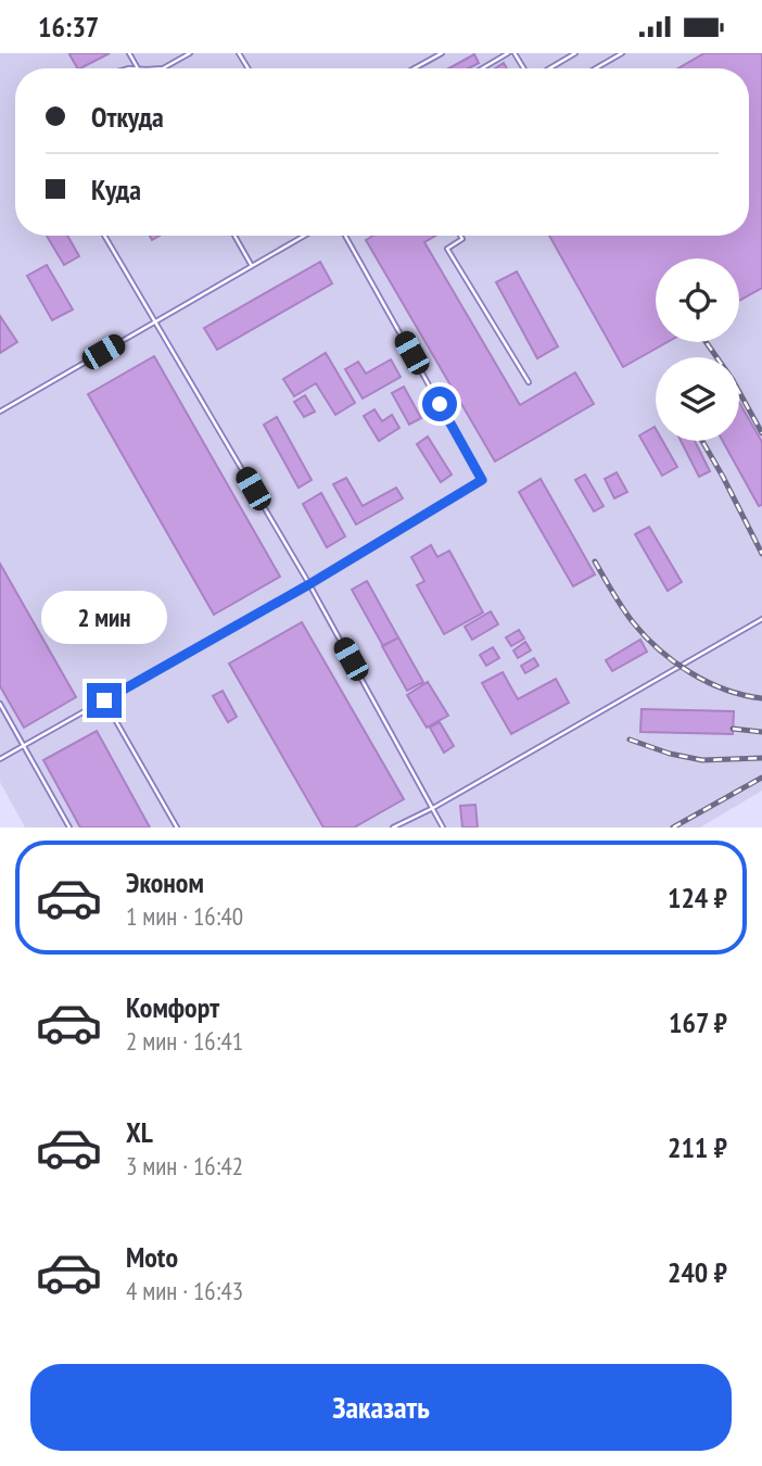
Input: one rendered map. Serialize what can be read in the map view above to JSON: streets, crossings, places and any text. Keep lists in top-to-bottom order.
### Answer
{
  "page": {
    "status": "16:37",
    "banner": ["Откуда", "Куда"],
    "bubble": "2 мин",
    "list": [
      {
        "name": "Эконом",
        "note": "1 мин · 16:40",
        "value": "124 ₽"
      },
      {
        "name": "Комфорт",
        "note": "2 мин · 16:41",
        "value": "167 ₽"
      },
      {
        "name": "XL",
        "note": "3 мин · 16:42",
        "value": "211 ₽"
      },
      {
        "name": "Moto",
        "note": "4 мин · 16:43",
        "value": "240 ₽"
      }
    ],
    "buttons": "Заказать"
  }
}
